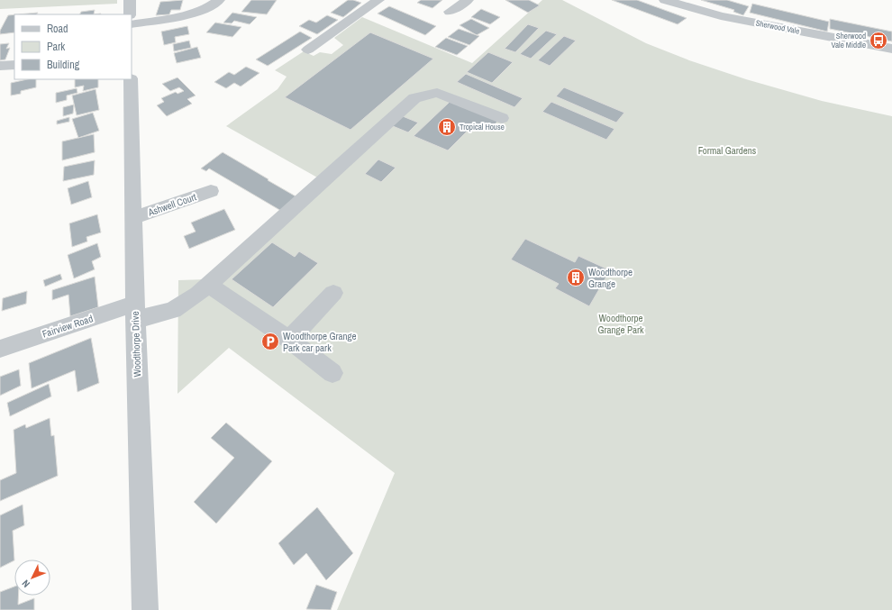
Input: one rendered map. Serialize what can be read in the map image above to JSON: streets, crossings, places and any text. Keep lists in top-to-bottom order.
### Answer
{
  "streets": {
    "street": [
      "Sherwood Vale",
      "Ashwell Court",
      "Fairview Road",
      "Woodthorpe Drive"
    ]
  },
  "crossings": [
    ["Ashwell Court", "Woodthorpe Drive"],
    ["Fairview Road", "Woodthorpe Drive"]
  ],
  "parks": ["Formal Gardens", "Woodthorpe Grange Park"],
  "places": {
    "bus stop": ["Sherwood Vale Middle"],
    "building": ["Tropical House", "Woodthorpe Grange"],
    "parking": ["Woodthorpe Grange Park car park"]
  },
  "legend": ["Road", "Park", "Building"],
  "north": "bottom left"
}
